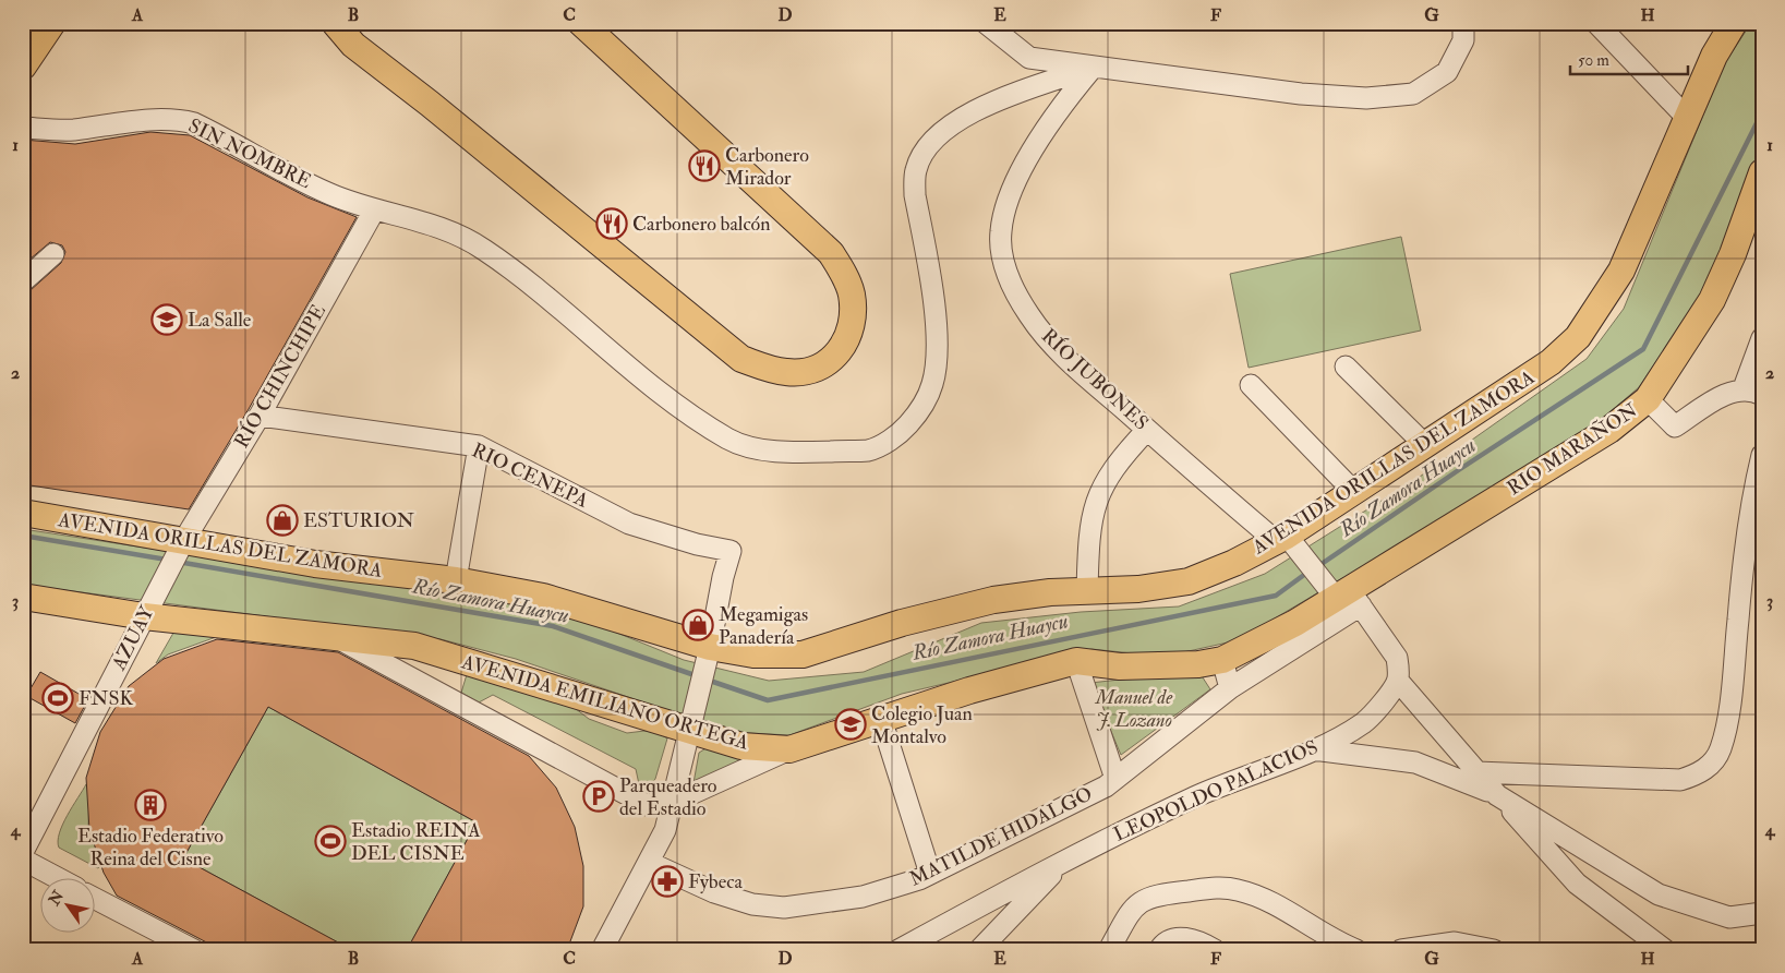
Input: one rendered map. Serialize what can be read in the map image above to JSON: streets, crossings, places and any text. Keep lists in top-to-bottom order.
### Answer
{
  "streets": {
    "main road": ["RIO MARAÑON", "AVENIDA ORILLAS DEL ZAMORA", "AVENIDA EMILIANO ORTEGA"],
    "street": [
      "SIN NOMBRE",
      "RÍO CHINCHIPE",
      "RÍO JUBONES",
      "RIO CENEPA",
      "AZUAY",
      "LEOPOLDO PALACIOS",
      "MATILDE HIDALGO"
    ]
  },
  "crossings": [
    ["SIN NOMBRE", "RÍO CHINCHIPE"],
    ["SIN NOMBRE", "RÍO JUBONES"],
    ["RÍO CHINCHIPE", "AVENIDA ORILLAS DEL ZAMORA"],
    ["RÍO CHINCHIPE", "RIO CENEPA"],
    ["RÍO CHINCHIPE", "AZUAY"],
    ["RÍO JUBONES", "RIO MARAÑON"],
    ["RÍO JUBONES", "AVENIDA ORILLAS DEL ZAMORA"],
    ["RÍO JUBONES", "AVENIDA EMILIANO ORTEGA"],
    ["RÍO JUBONES", "MATILDE HIDALGO"],
    ["RIO MARAÑON", "AVENIDA EMILIANO ORTEGA"],
    ["RIO MARAÑON", "MATILDE HIDALGO"],
    ["AVENIDA ORILLAS DEL ZAMORA", "RIO CENEPA"],
    ["AVENIDA ORILLAS DEL ZAMORA", "AZUAY"],
    ["AZUAY", "AVENIDA EMILIANO ORTEGA"],
    ["AVENIDA EMILIANO ORTEGA", "MATILDE HIDALGO"]
  ],
  "water": ["Río Zamora Huaycu"],
  "parks": ["Manuel de J. Lozano"],
  "places": {
    "restaurant": ["Carbonero Mirador", "Carbonero balcón"],
    "school or university": ["La Salle", "Colegio Juan Montalvo"],
    "shop": ["ESTURION", "Megamigas Panadería"],
    "sports": ["FNSK", "Estadio REINA DEL CISNE"],
    "parking": ["Parqueadero del Estadio"],
    "building": ["Estadio Federativo Reina del Cisne"],
    "pharmacy": ["Fybeca"]
  },
  "scale_bar": "50 m",
  "north": "top left",
  "grid": {
    "columns": [
      "A",
      "B",
      "C",
      "D",
      "E",
      "F",
      "G",
      "H"
    ],
    "rows": [
      "1",
      "2",
      "3",
      "4"
    ]
  }
}
